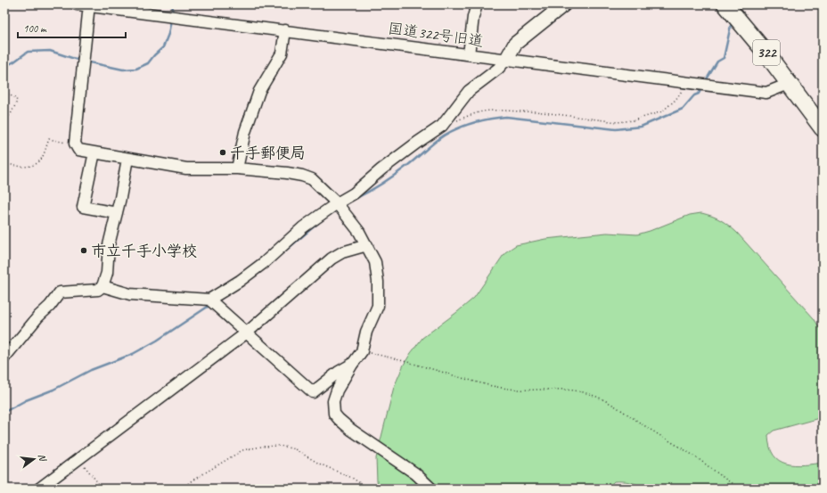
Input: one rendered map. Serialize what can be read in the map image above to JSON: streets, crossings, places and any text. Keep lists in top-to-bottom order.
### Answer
{
  "streets": {
    "highway": ["322"],
    "street": ["国道322号旧道"]
  },
  "crossings": [
    ["国道322号旧道", "322"]
  ],
  "places": ["千手郵便局", "市立千手小学校"],
  "scale_bar": "100 m",
  "north": "right"
}
